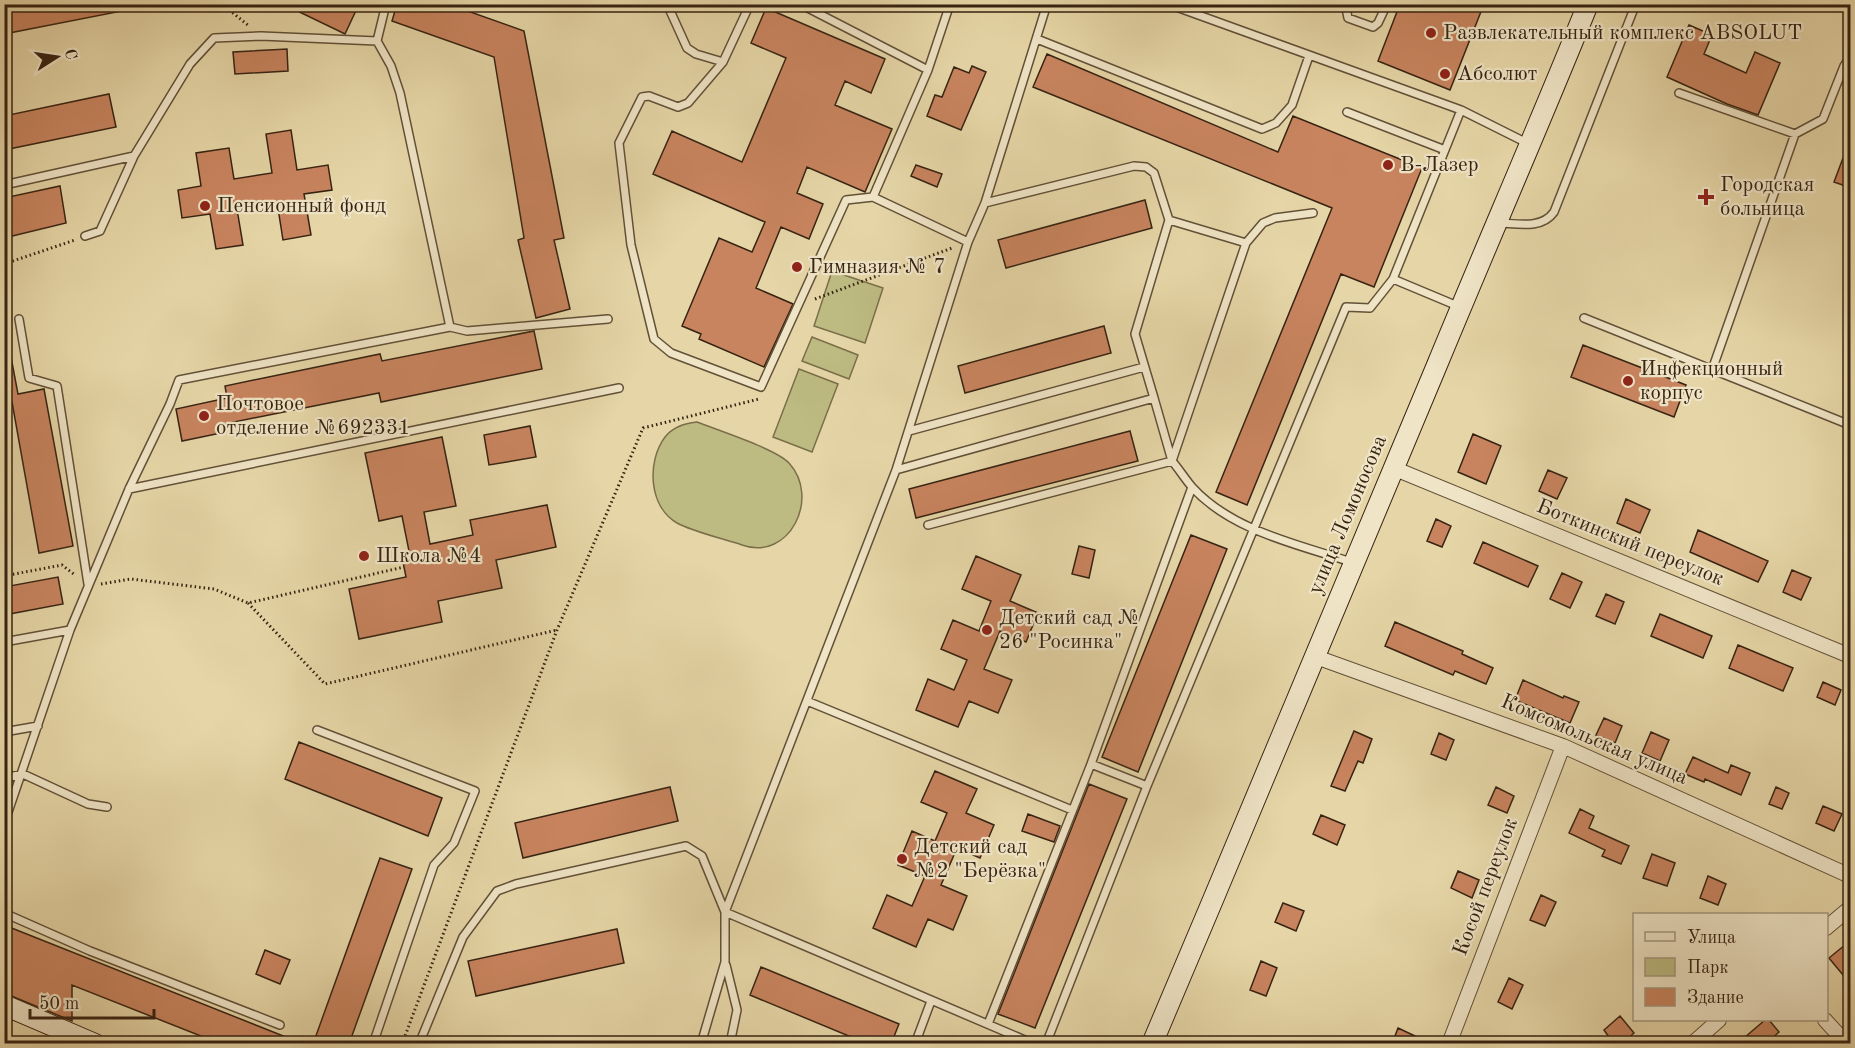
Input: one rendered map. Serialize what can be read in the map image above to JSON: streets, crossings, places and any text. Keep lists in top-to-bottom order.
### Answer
{
  "streets": {
    "main road": ["улица Ломоносова"],
    "street": ["Боткинский переулок", "Комсомольская улица", "Косой переулок"]
  },
  "crossings": [
    ["улица Ломоносова", "Боткинский переулок"],
    ["улица Ломоносова", "Комсомольская улица"],
    ["Комсомольская улица", "Косой переулок"]
  ],
  "places": {
    "other": [
      "Развлекательный комплекс ABSOLUT",
      "Абсолют",
      "В-Лазер",
      "Пенсионный фонд",
      "Гимназия № 7",
      "Инфекционный корпус",
      "Почтовое отделение №692331",
      "Школа №4",
      "Детский сад № 26 \"Росинка\"",
      "Детский сад №2 \"Берёзка\""
    ],
    "health": ["Городская больница"]
  },
  "legend": ["Улица", "Парк", "Здание"],
  "scale_bar": "50 m",
  "north": "right"
}
